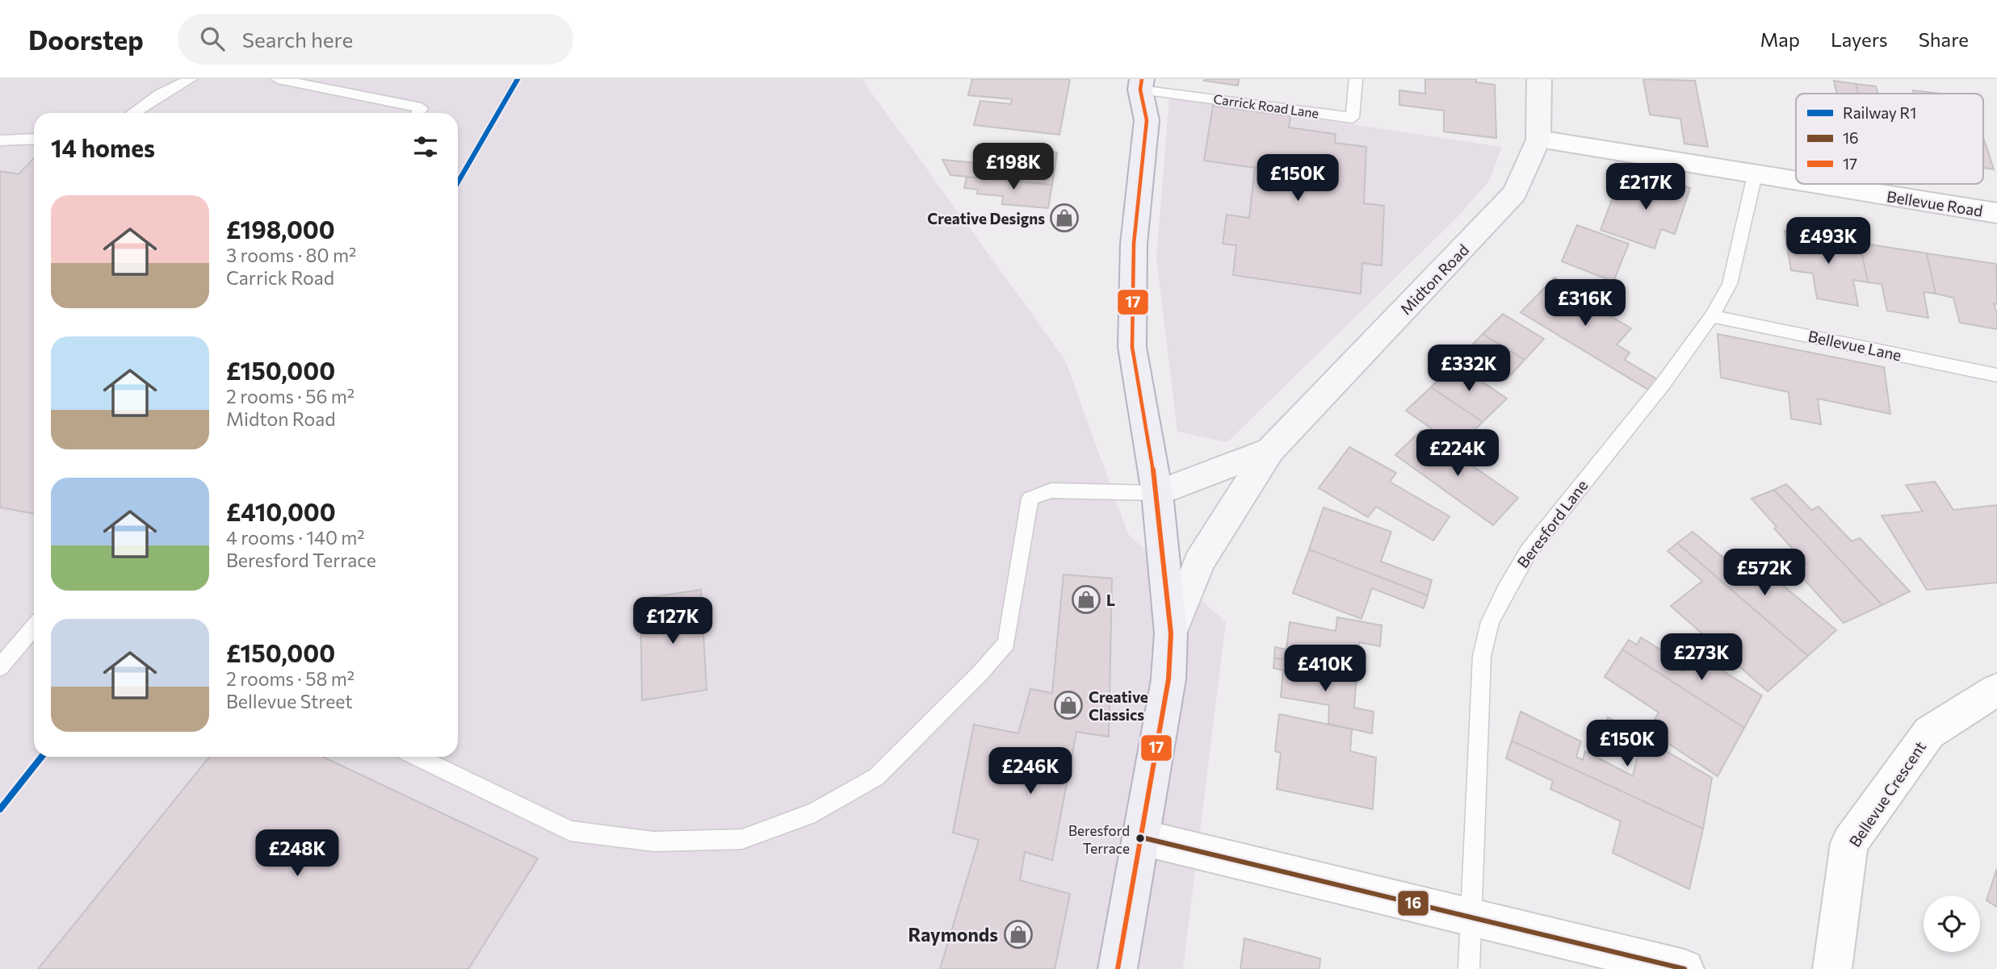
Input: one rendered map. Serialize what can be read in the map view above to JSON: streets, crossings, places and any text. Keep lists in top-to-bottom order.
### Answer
{
  "streets": {
    "street": ["Bellevue Road", "Midton Road", "Bellevue Crescent"],
    "lane": ["Carrick Road Lane", "Bellevue Lane", "Beresford Lane"]
  },
  "crossings": [
    ["Bellevue Road", "Midton Road"],
    ["Bellevue Road", "Beresford Lane"],
    ["Bellevue Lane", "Beresford Lane"]
  ],
  "places": {
    "shop": [
      "Creative Designs",
      "L",
      "Creative Classics",
      "Raymonds"
    ],
    "other": ["Beresford Terrace"]
  },
  "lines": ["rail line R1", "transit line 17", "transit line 16"],
  "legend": ["Railway R1", "16", "17"],
  "page": {
    "header": "Doorstep",
    "search": "Search here",
    "nav": ["Map", "Layers", "Share"],
    "heading": "14 homes",
    "price": [
      "£198K",
      "£150K",
      "£217K",
      "£493K",
      "£316K",
      "£332K",
      "£224K",
      "£572K",
      "£127K",
      "£273K",
      "£410K",
      "£150K",
      "£246K",
      "£248K"
    ],
    "list": [
      {
        "name": "£198,000",
        "note": "3 rooms · 80 m² · Carrick Road"
      },
      {
        "name": "£150,000",
        "note": "2 rooms · 56 m² · Midton Road"
      },
      {
        "name": "£410,000",
        "note": "4 rooms · 140 m² · Beresford Terrace"
      },
      {
        "name": "£150,000",
        "note": "2 rooms · 58 m² · Bellevue Street"
      }
    ]
  }
}
